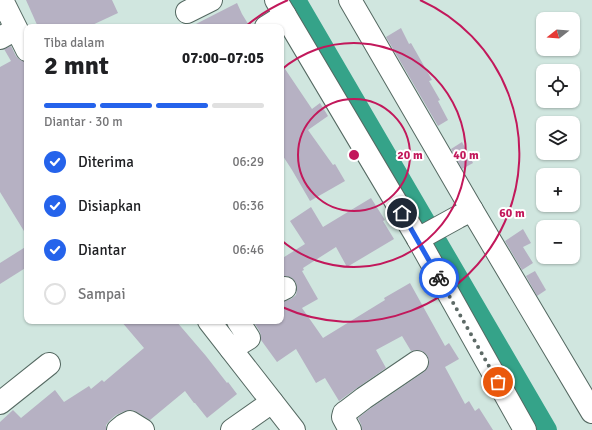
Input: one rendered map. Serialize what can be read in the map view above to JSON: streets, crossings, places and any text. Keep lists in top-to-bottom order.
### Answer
{
  "north": "left",
  "page": {
    "map_buttons": ["+", "−"],
    "heading": ["2 mnt", "Tiba dalam", "07:00–07:05"],
    "bar": "Diantar · 30 m",
    "list": [
      ["Diterima", "06:29"],
      ["Disiapkan", "06:36"],
      ["Diantar", "06:46"],
      "Sampai"
    ]
  },
  "rings": ["20 m", "40 m", "60 m"]
}
